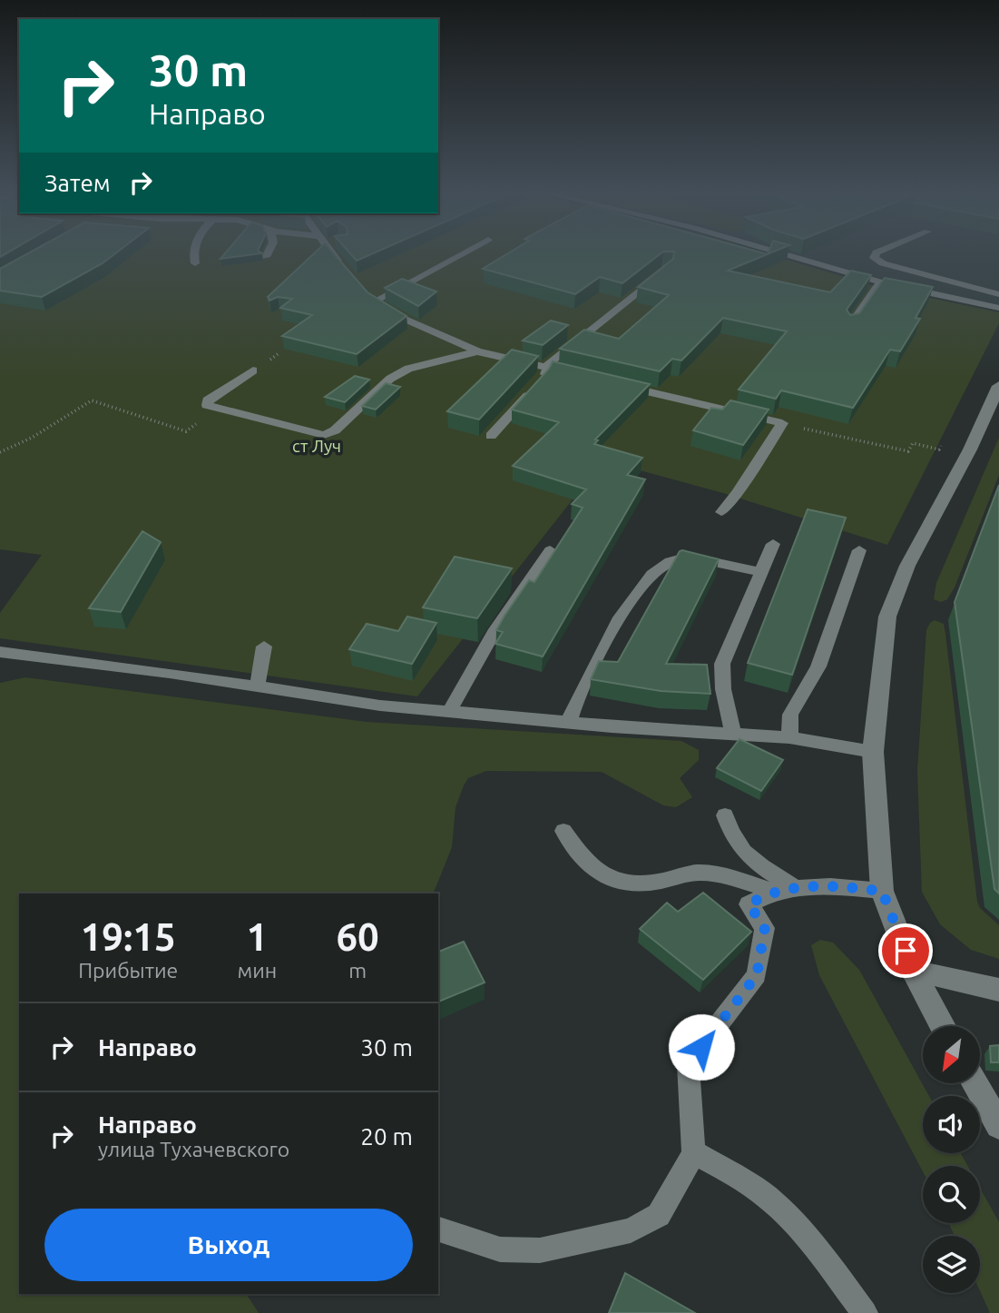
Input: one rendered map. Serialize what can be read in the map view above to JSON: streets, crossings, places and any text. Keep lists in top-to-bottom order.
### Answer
{
  "parks": ["ст Луч"],
  "north": "bottom left",
  "page": {
    "turn": ["30 m", "Направо"],
    "then": "Затем",
    "eta": [
      "19:15",
      "Прибытие",
      "1",
      "мин",
      "60",
      "m"
    ],
    "list": [
      {
        "name": "Направо",
        "value": "30 m"
      },
      {
        "name": "Направо",
        "note": "улица Тухачевского",
        "value": "20 m"
      }
    ],
    "buttons": "Выход"
  }
}
